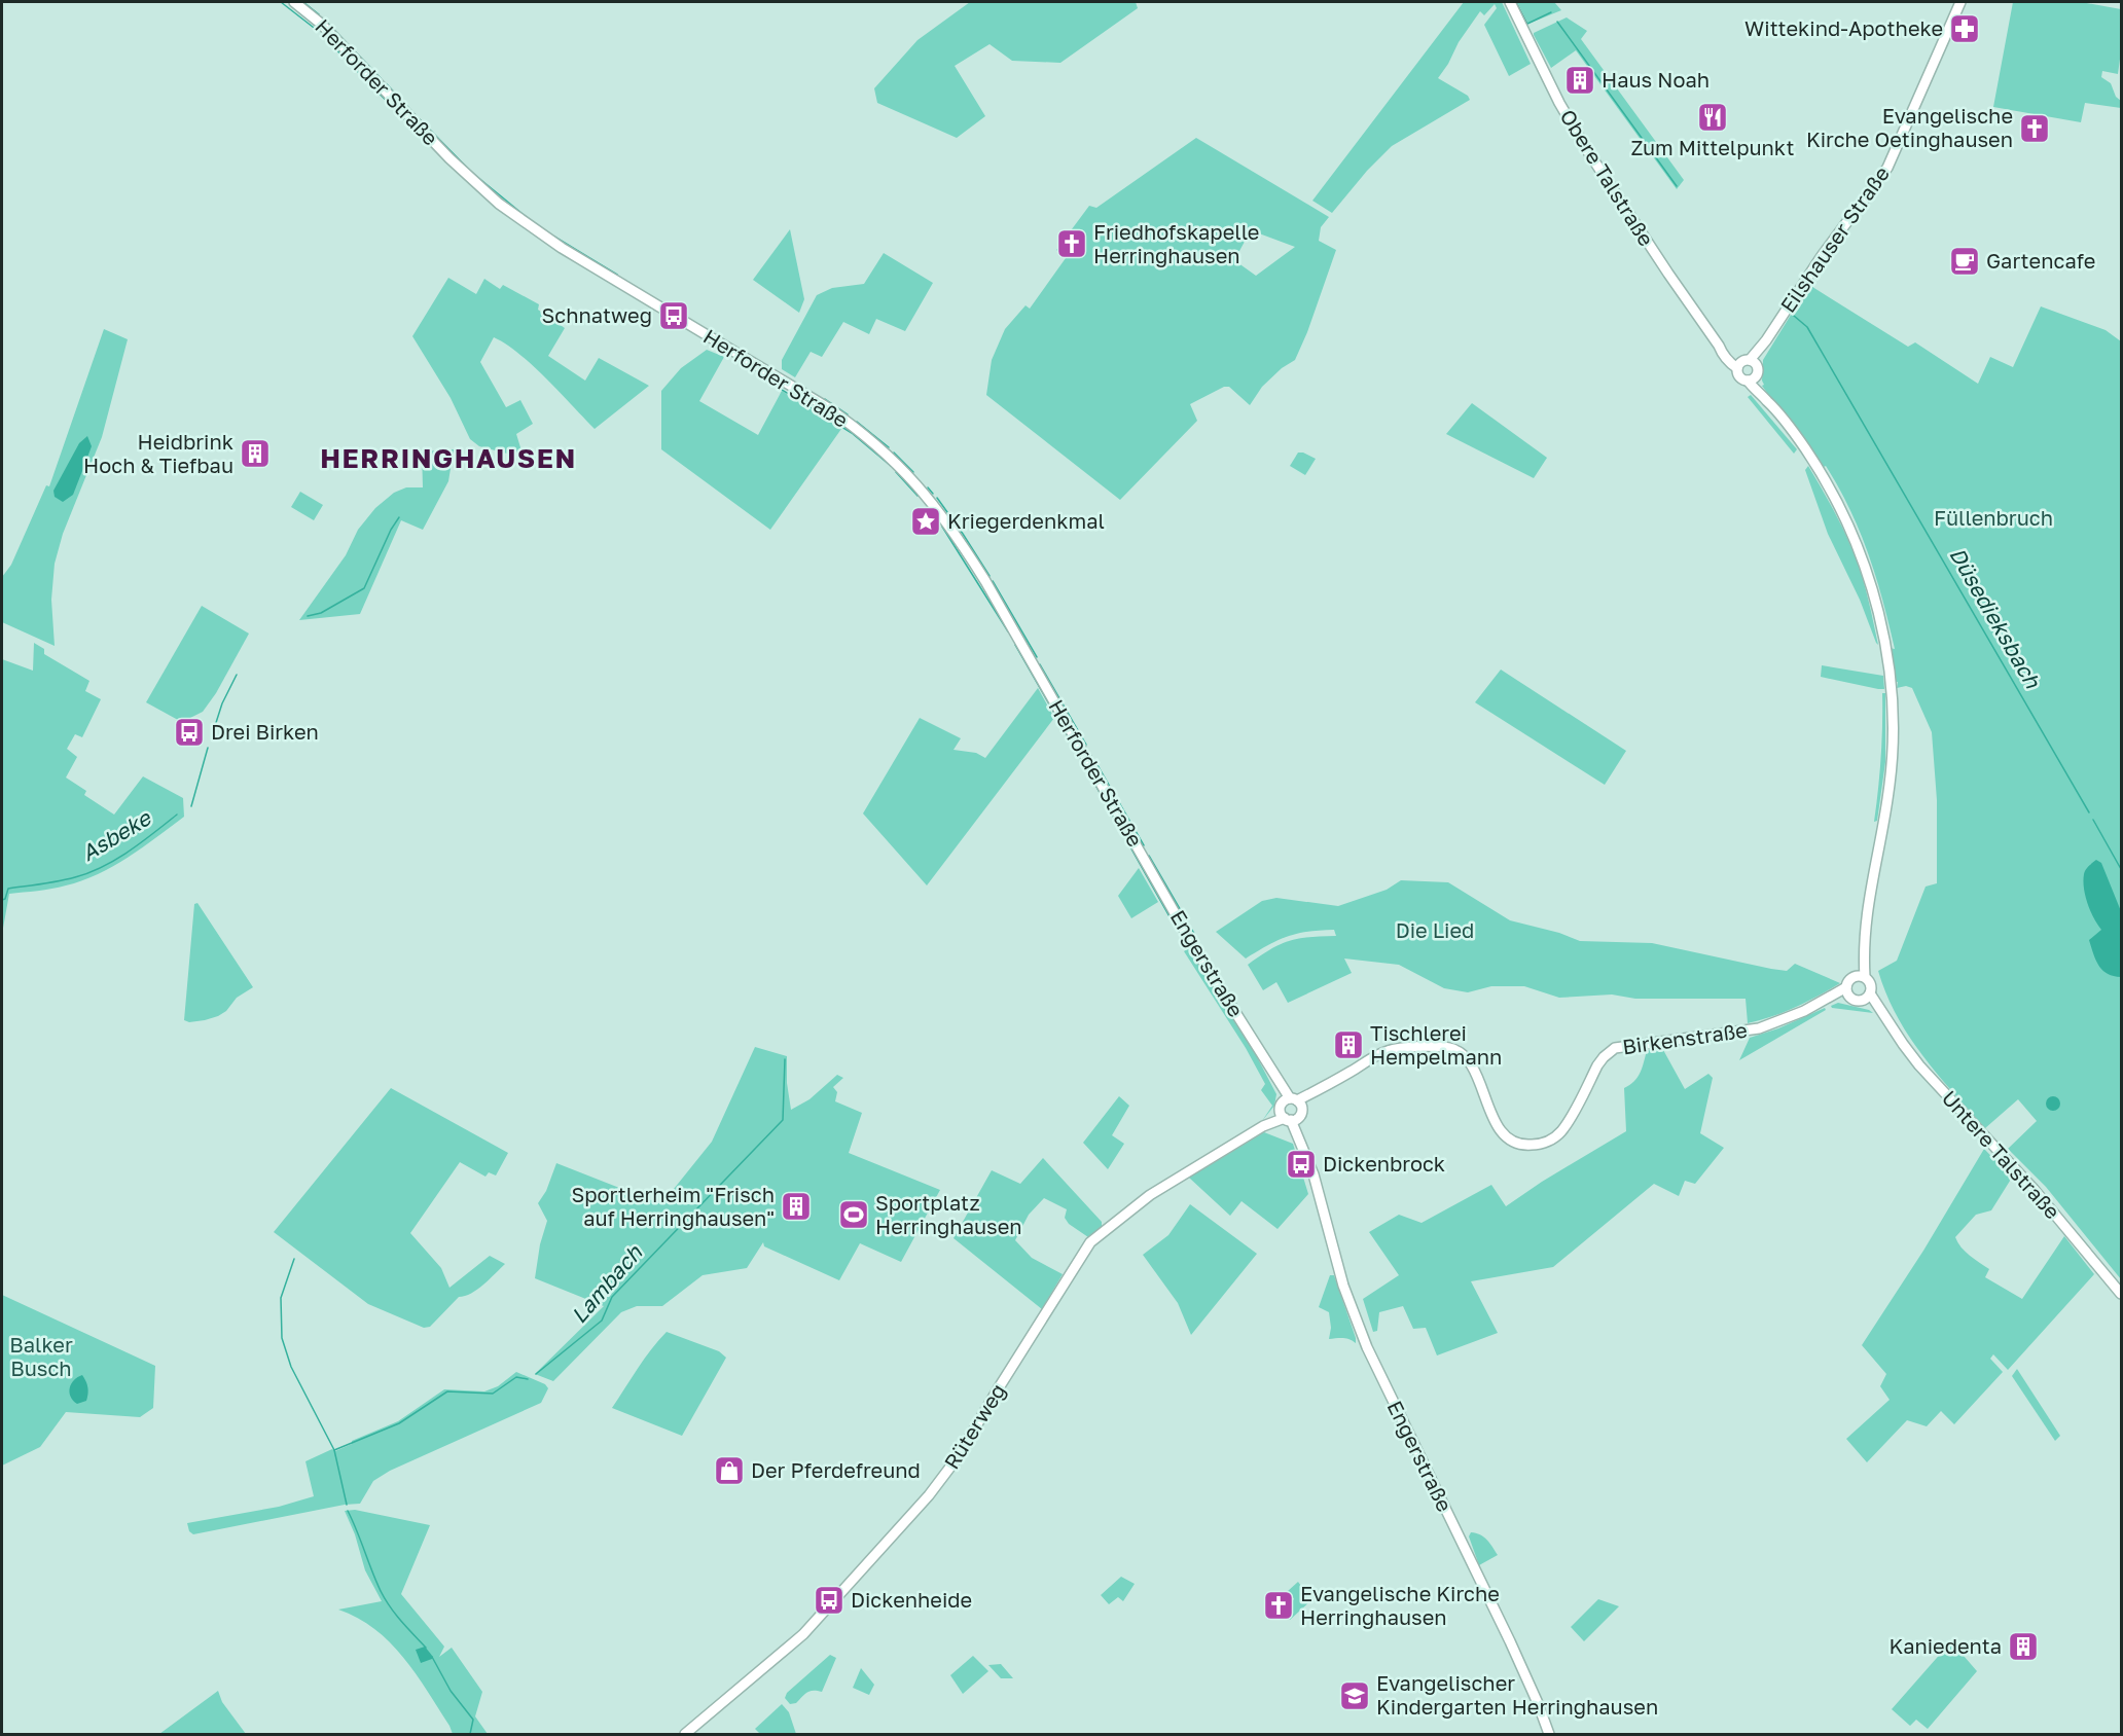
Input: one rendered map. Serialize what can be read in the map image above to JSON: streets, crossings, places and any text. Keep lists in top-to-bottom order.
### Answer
{
  "streets": {
    "street": [
      "Herforder Straße",
      "Obere Talstraße",
      "Eilshauser Straße",
      "Engerstraße",
      "Birkenstraße",
      "Untere Talstraße",
      "Rüterweg"
    ]
  },
  "crossings": [
    ["Herforder Straße", "Engerstraße"],
    ["Obere Talstraße", "Eilshauser Straße"],
    ["Engerstraße", "Birkenstraße"],
    ["Engerstraße", "Rüterweg"],
    ["Birkenstraße", "Untere Talstraße"],
    ["Birkenstraße", "Rüterweg"]
  ],
  "districts": ["HERRINGHAUSEN"],
  "water": ["Düsedieksbach", "Asbeke", "Lambach"],
  "parks": ["Füllenbruch", "Die Lied", "Balker Busch"],
  "places": {
    "pharmacy": ["Wittekind-Apotheke"],
    "building": [
      "Haus Noah",
      "Heidbrink Hoch & Tiefbau",
      "Tischlerei Hempelmann",
      "Sportlerheim \"Frisch auf Herringhausen\"",
      "Kaniedenta"
    ],
    "restaurant": ["Zum Mittelpunkt"],
    "church": ["Evangelische Kirche Oetinghausen", "Friedhofskapelle Herringhausen", "Evangelische Kirche Herringhausen"],
    "cafe": ["Gartencafe"],
    "bus stop": [
      "Schnatweg",
      "Drei Birken",
      "Dickenbrock",
      "Dickenheide"
    ],
    "place": ["Kriegerdenkmal"],
    "sports": ["Sportplatz Herringhausen"],
    "shop": ["Der Pferdefreund"],
    "school or university": ["Evangelischer Kindergarten Herringhausen"]
  }
}
